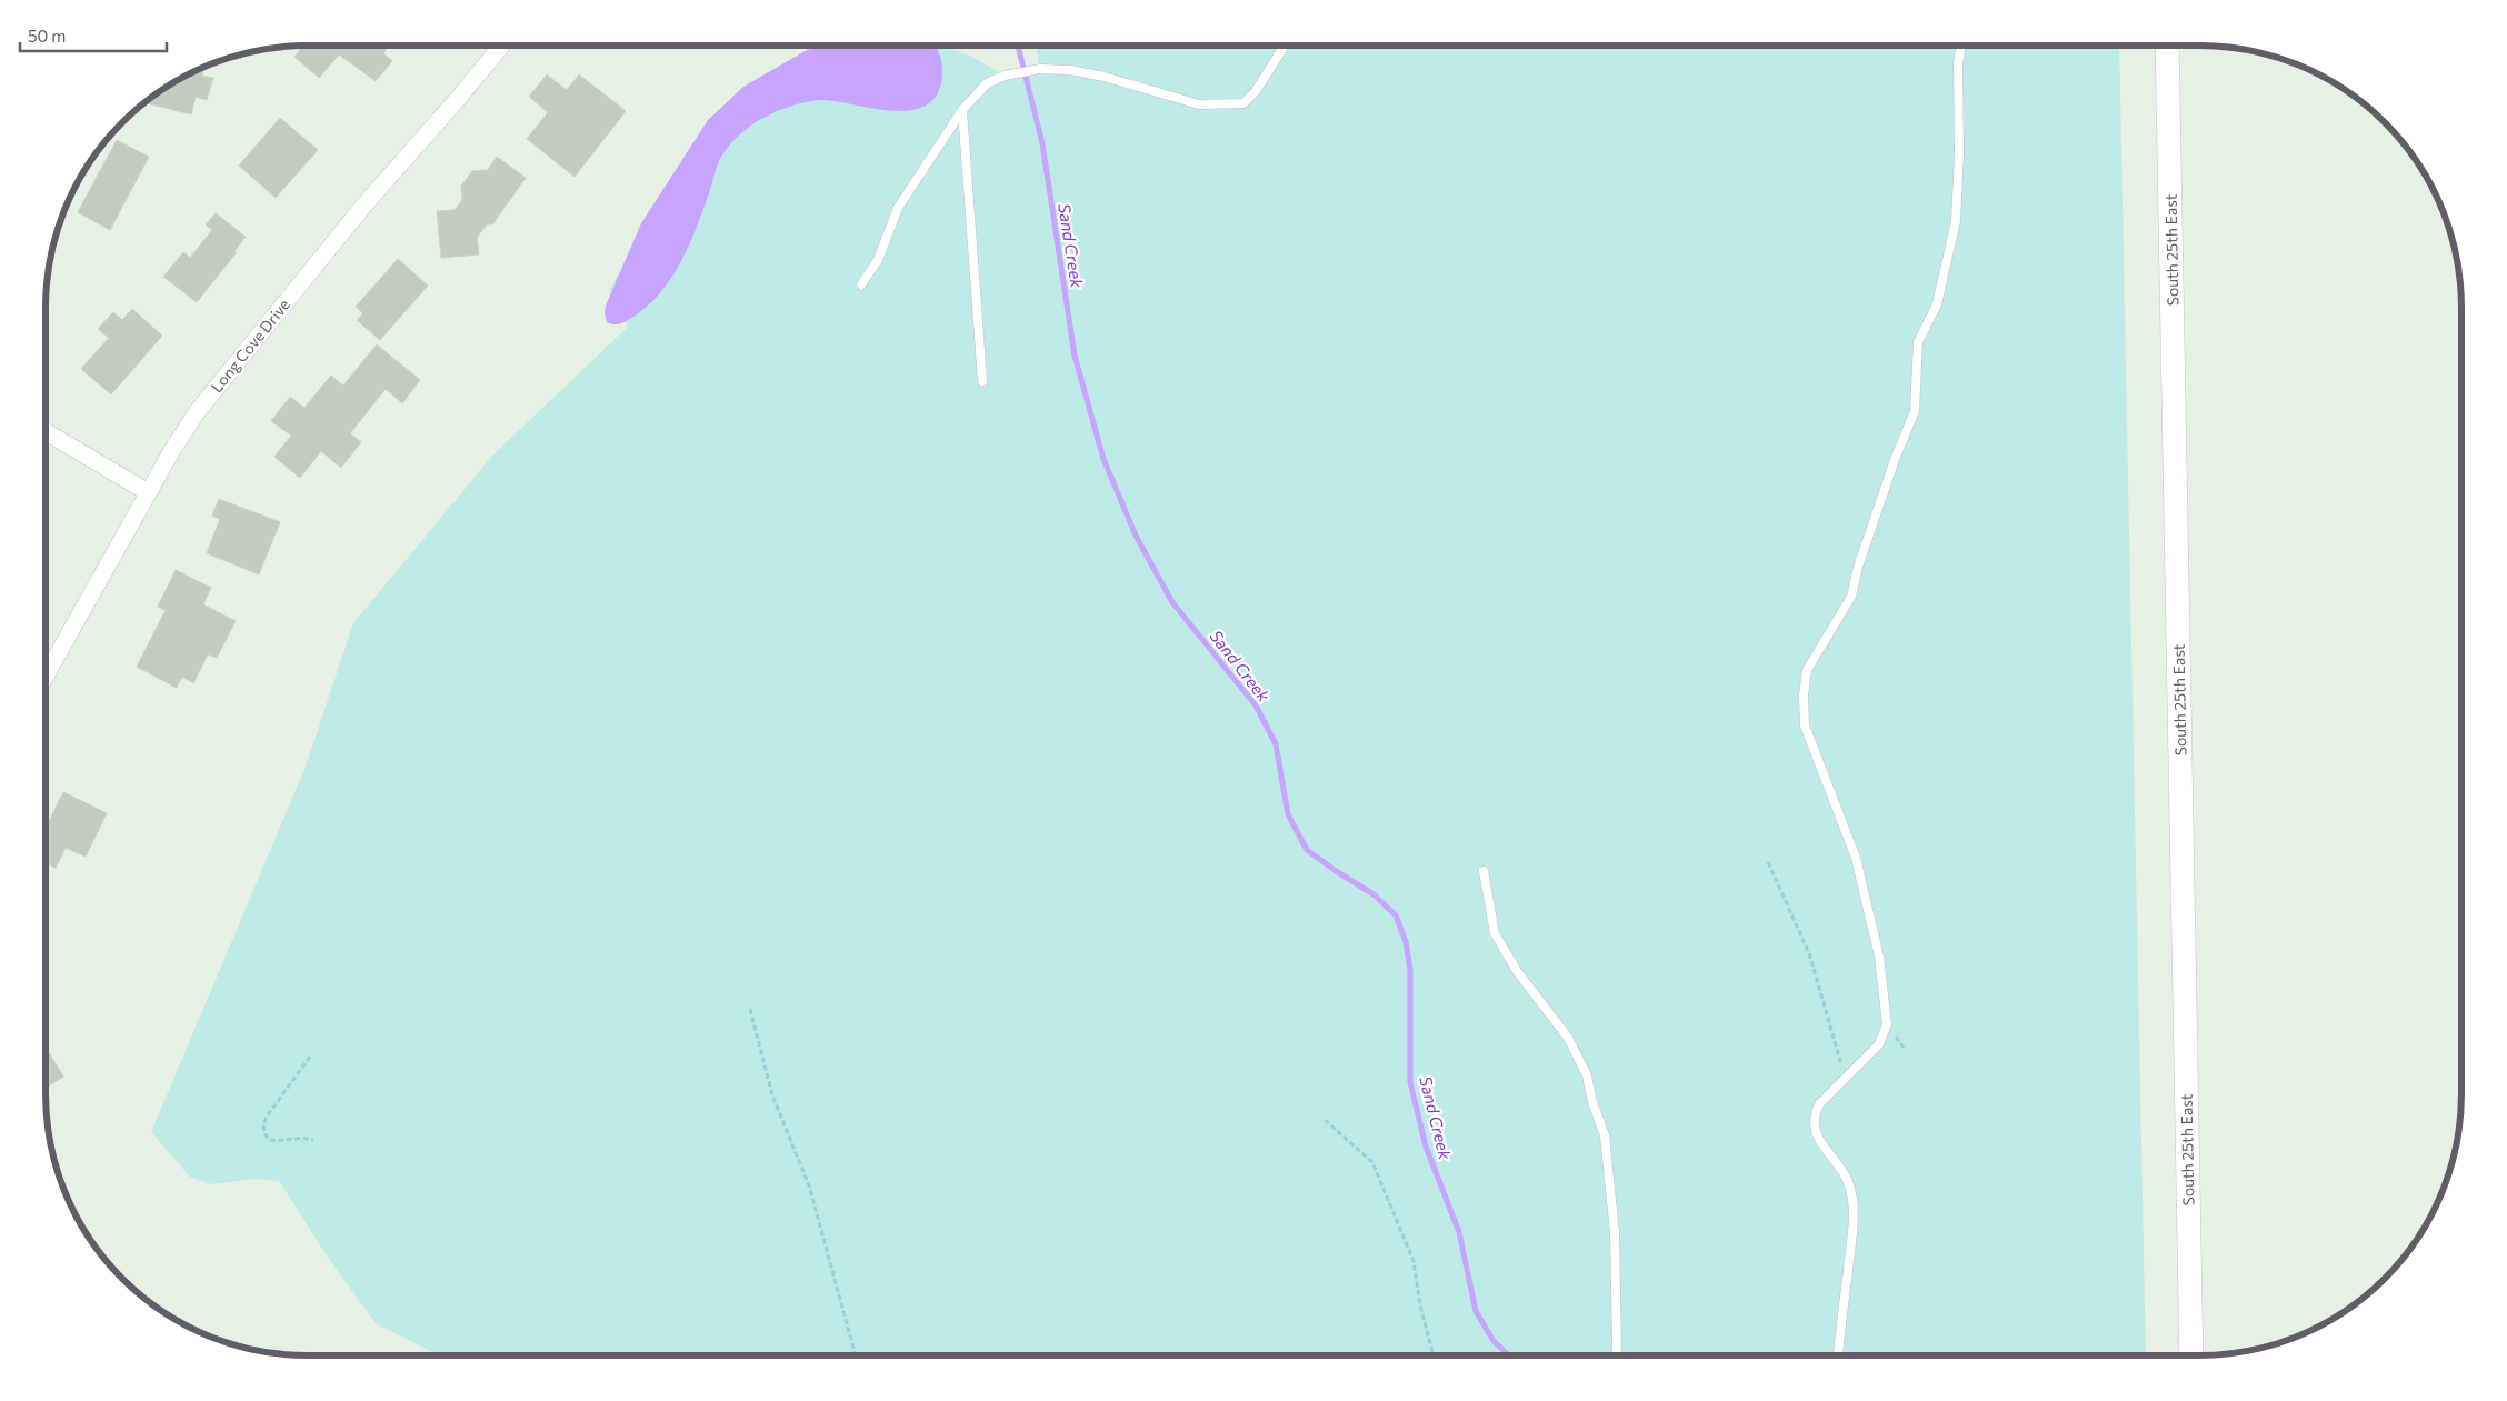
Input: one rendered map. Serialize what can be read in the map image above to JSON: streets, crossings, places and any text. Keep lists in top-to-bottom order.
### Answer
{
  "streets": {
    "main road": ["South 25th East"],
    "street": ["Long Cove Drive"]
  },
  "water": ["Sand Creek"],
  "scale_bar": "50 m"
}
